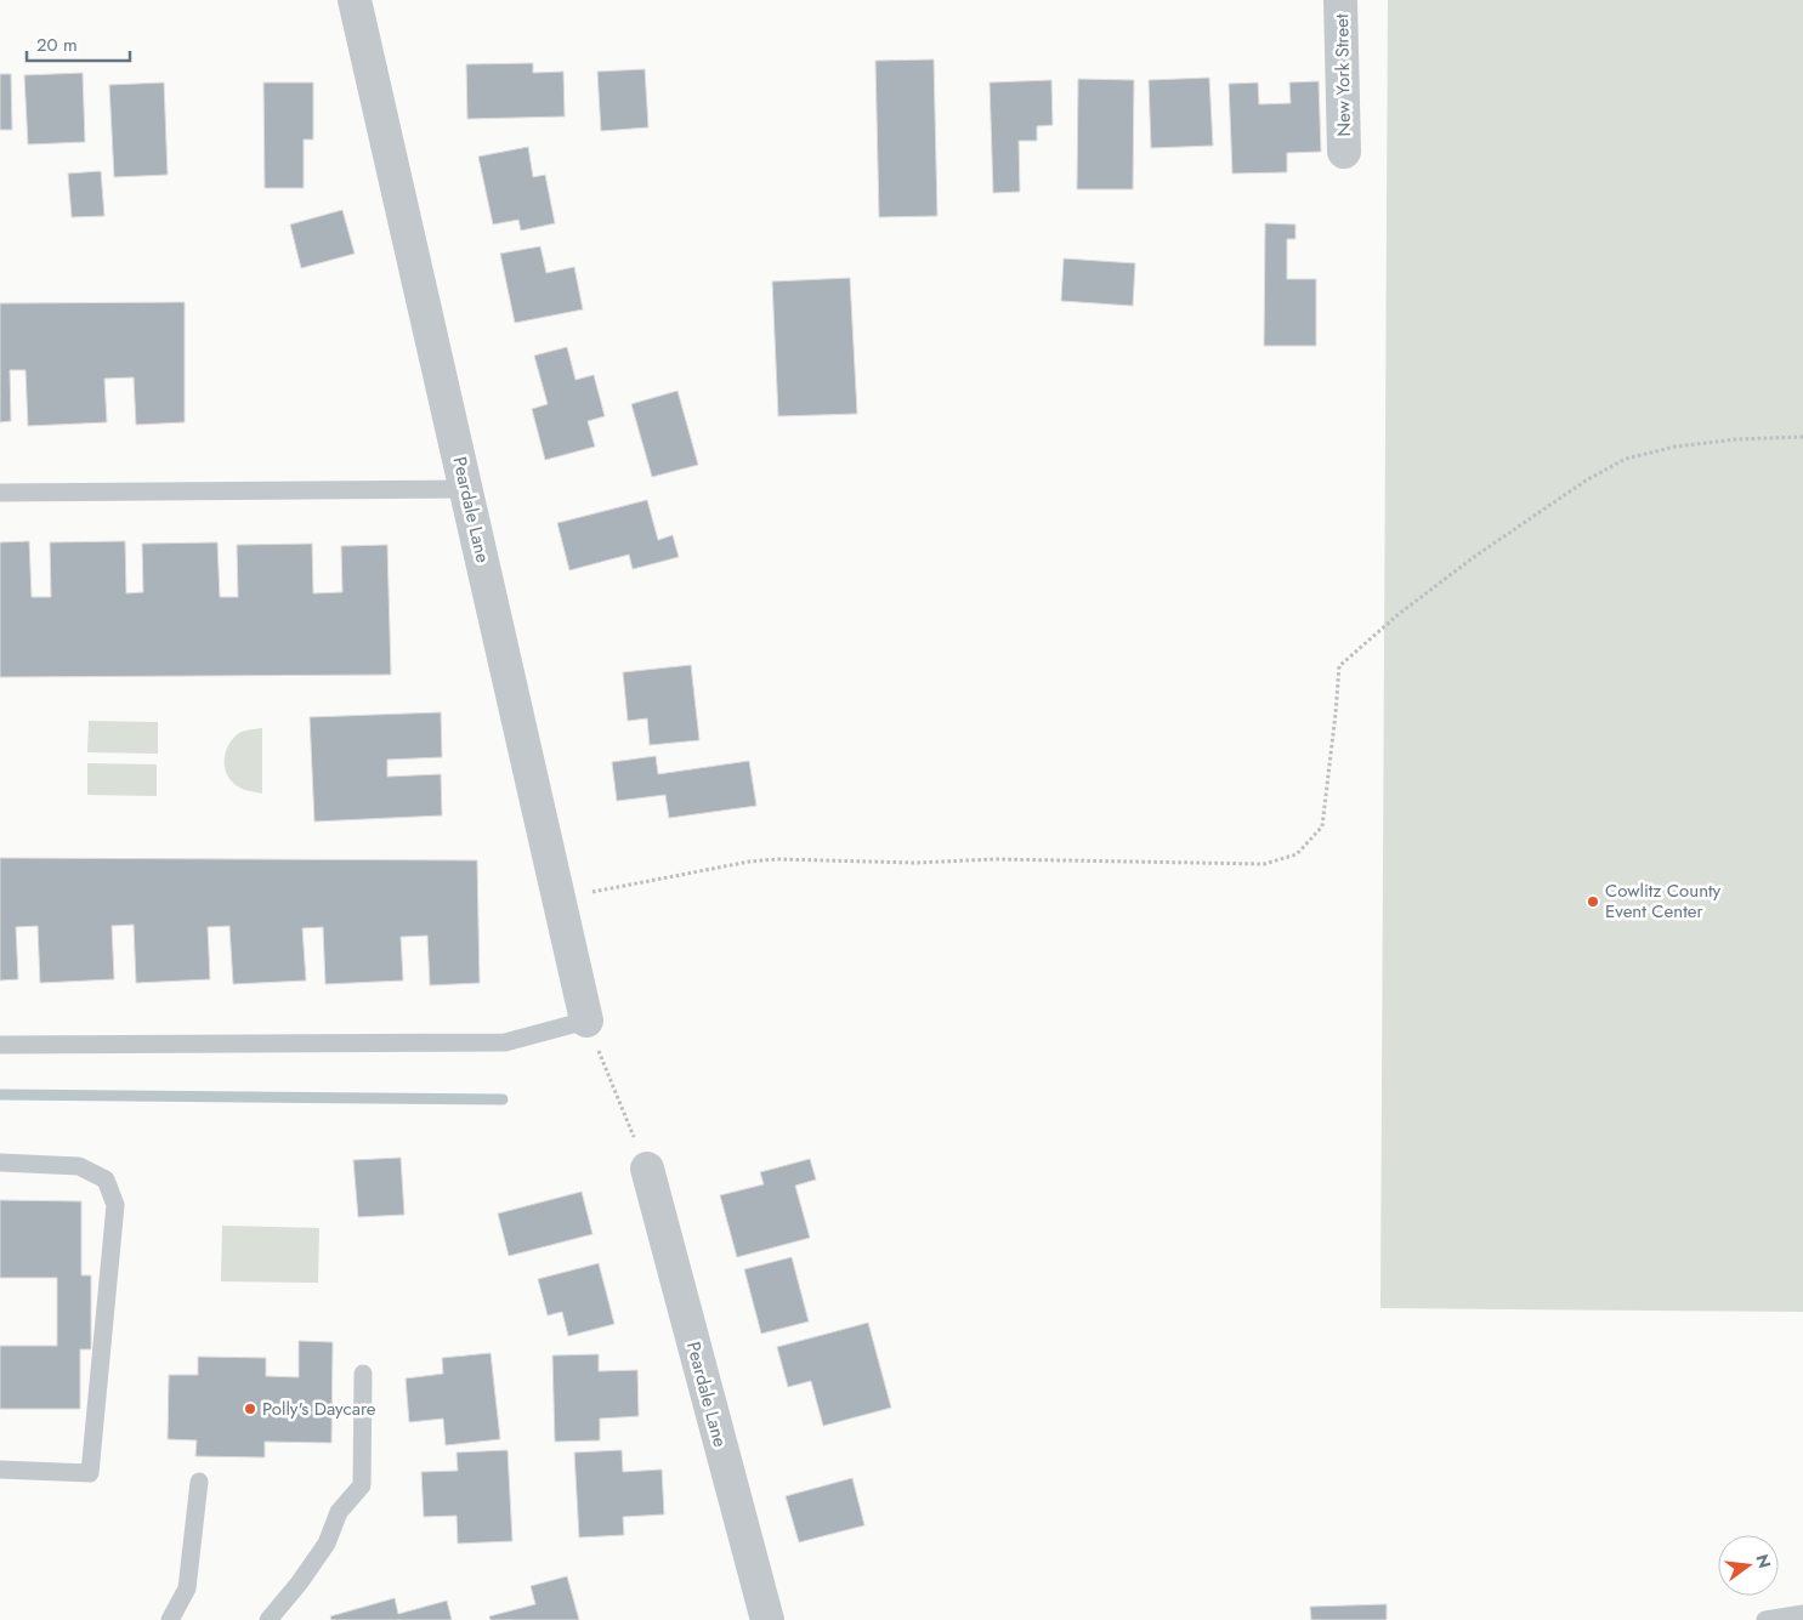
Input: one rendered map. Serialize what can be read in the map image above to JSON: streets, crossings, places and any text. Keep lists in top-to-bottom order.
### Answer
{
  "streets": {
    "street": ["New York Street", "Peardale Lane"]
  },
  "places": ["Cowlitz County Event Center", "Polly's Daycare"],
  "scale_bar": "20 m",
  "north": "right"
}
